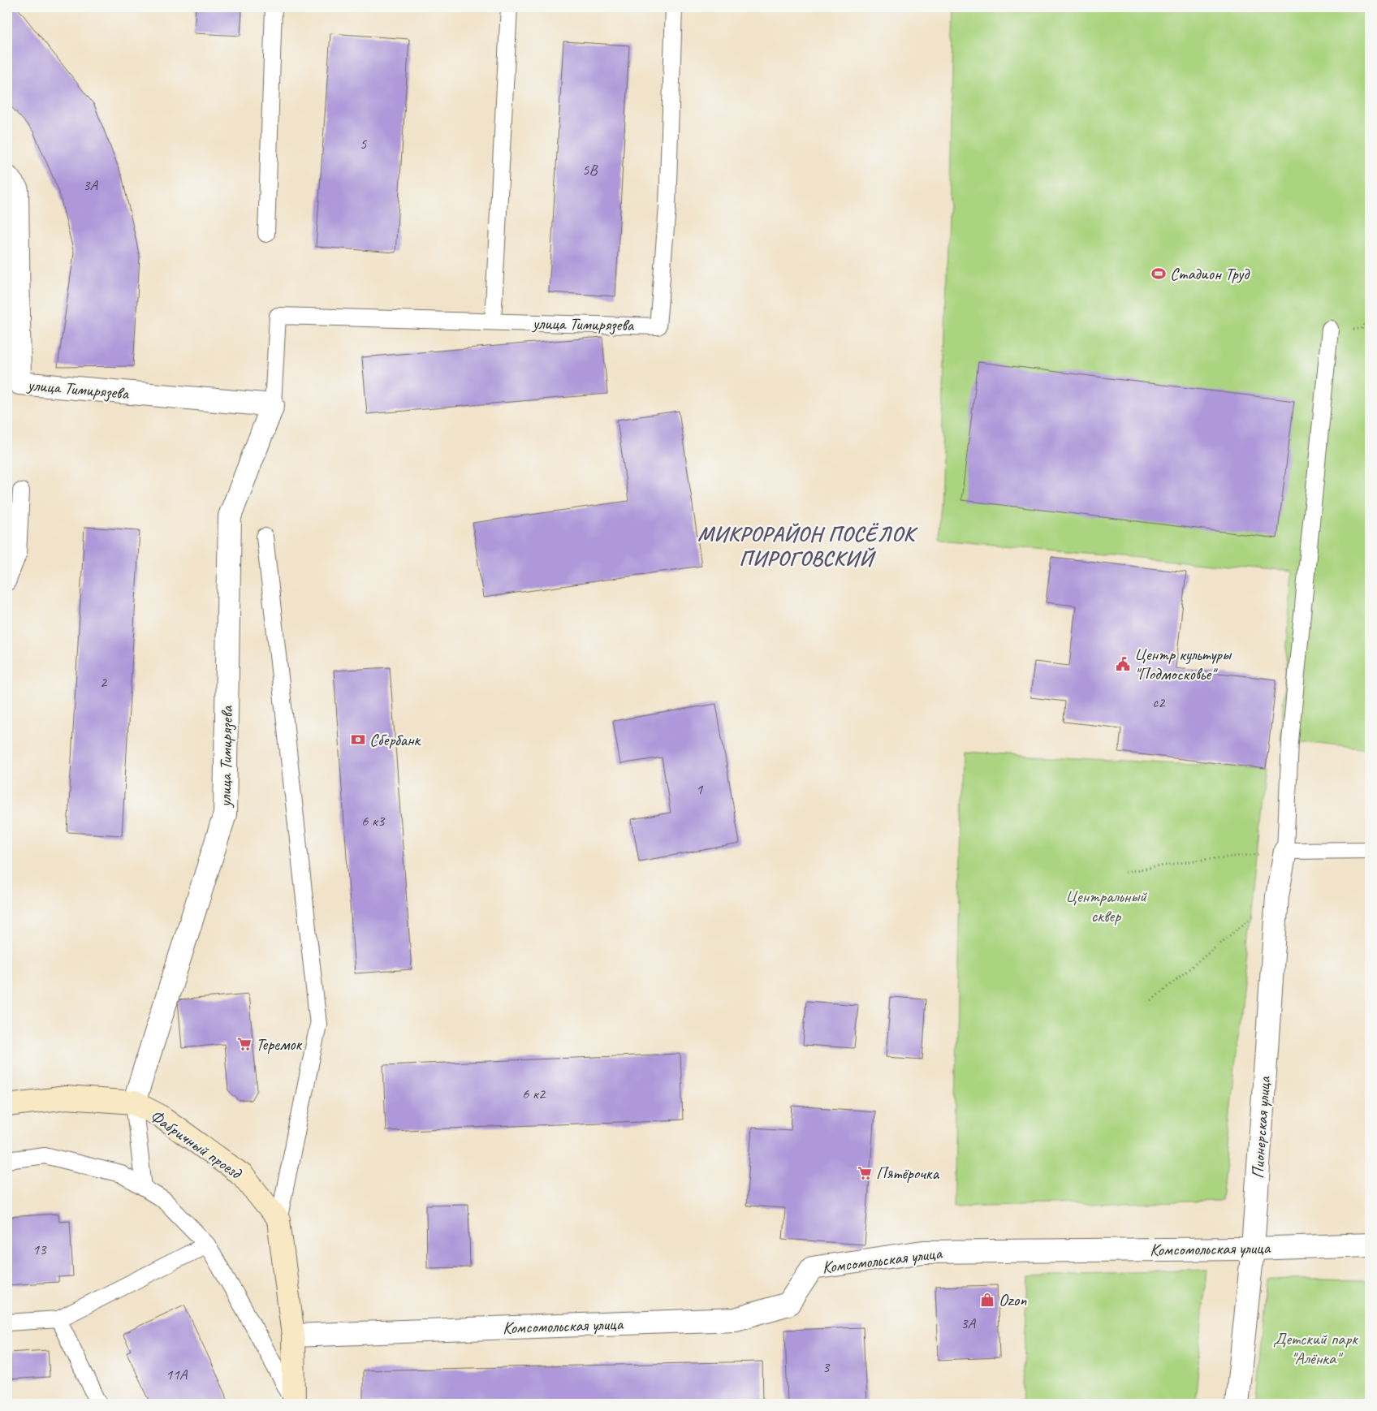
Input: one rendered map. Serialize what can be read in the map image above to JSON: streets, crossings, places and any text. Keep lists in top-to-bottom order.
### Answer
{
  "streets": {
    "street": [
      "улица Тимирязева",
      "Пионерская улица",
      "Фабричный проезд",
      "Комсомольская улица"
    ]
  },
  "crossings": [
    ["улица Тимирязева", "Фабричный проезд"],
    ["Пионерская улица", "Комсомольская улица"]
  ],
  "districts": ["МИКРОРАЙОН ПОСЁЛОК ПИРОГОВСКИЙ"],
  "parks": ["Центральный сквер", "Детский парк \"Алёнка\""],
  "places": {
    "sports": ["Стадион Труд"],
    "public building": ["Центр культуры \"Подмосковье\""],
    "bank": ["Сбербанк"],
    "supermarket": ["Теремок", "Пятёрочка"],
    "shop": ["Ozon"]
  },
  "house_numbers": [
    "5",
    "5В",
    "3А",
    "2",
    "с2",
    "1",
    "6 к3",
    "6 к2",
    "13",
    "3А",
    "3",
    "11А"
  ]
}
